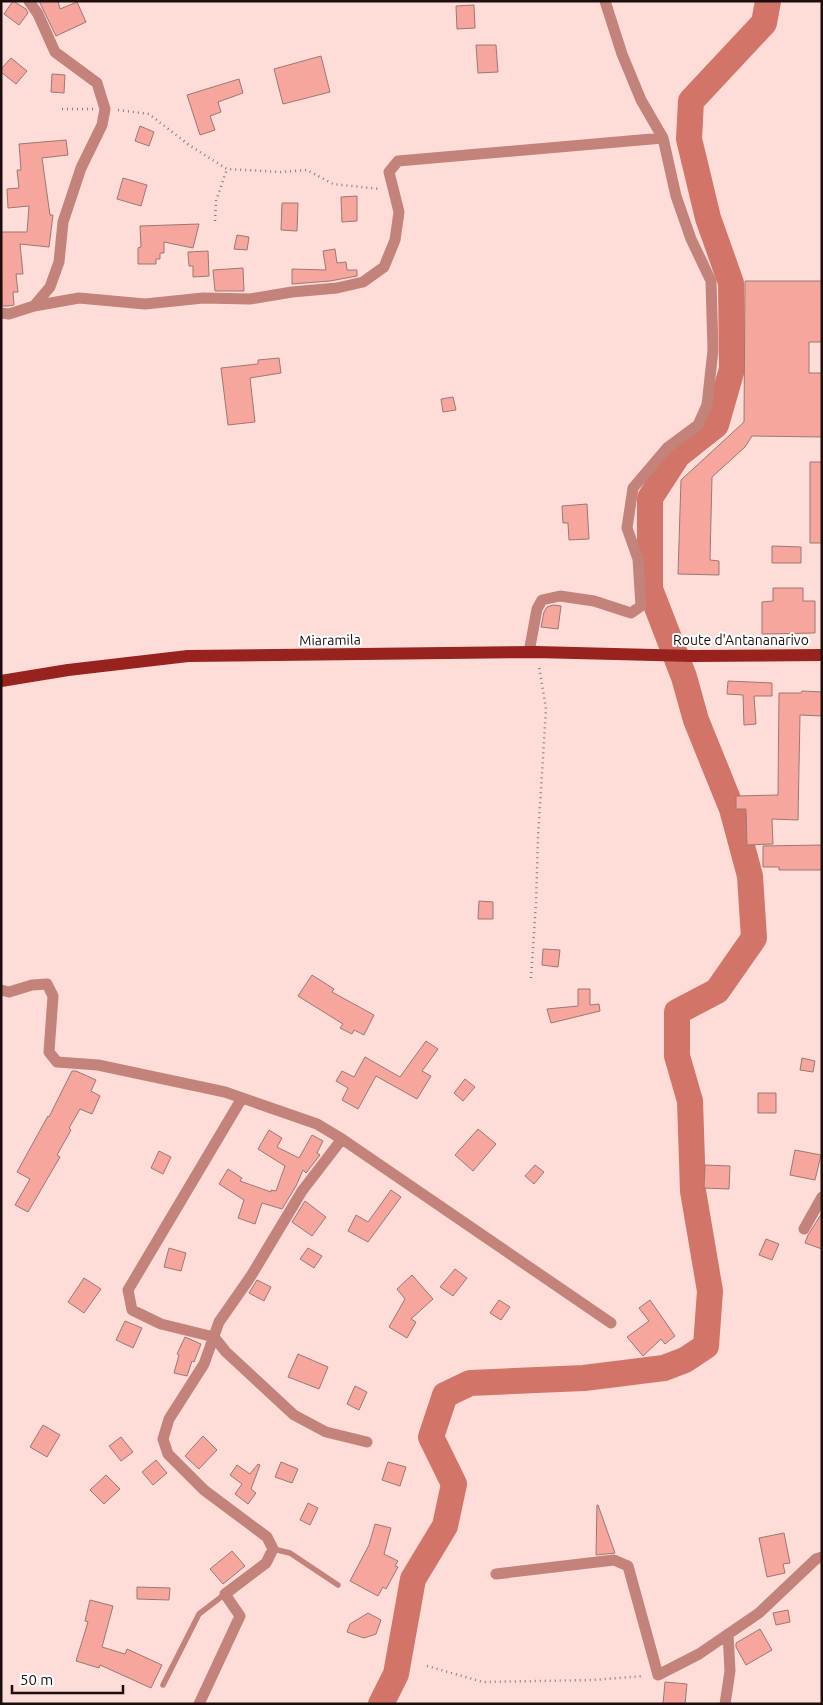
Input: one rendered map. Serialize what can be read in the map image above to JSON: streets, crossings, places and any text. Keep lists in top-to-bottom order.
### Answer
{
  "streets": {
    "main road": ["Miaramila", "Route d'Antananarivo"]
  },
  "crossings": [
    ["Miaramila", "Route d'Antananarivo"]
  ],
  "scale_bar": "50 m"
}
